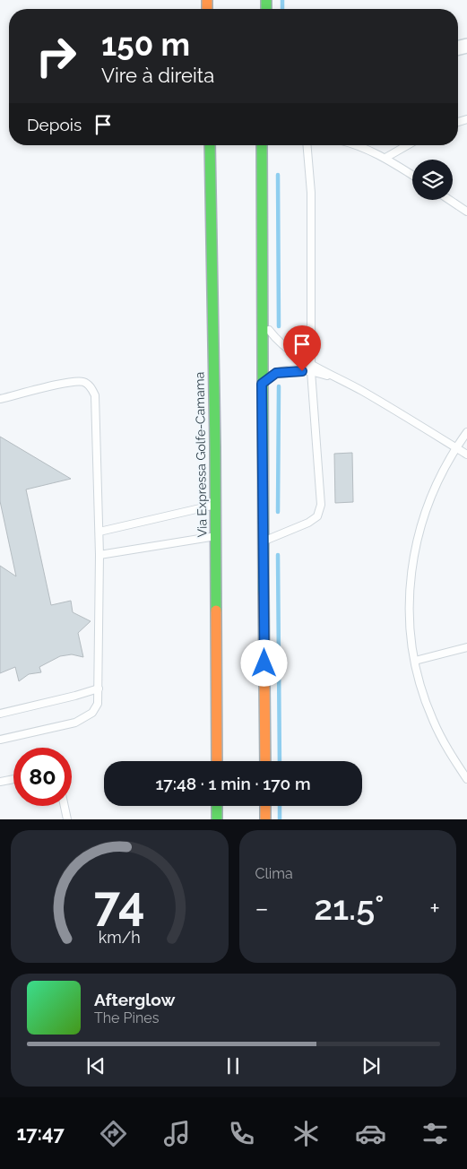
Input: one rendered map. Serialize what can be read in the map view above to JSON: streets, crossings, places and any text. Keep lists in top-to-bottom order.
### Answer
{
  "streets": {
    "highway": ["Via Expressa Golfe-Camama"]
  },
  "page": {
    "turn": ["150 m", "Vire à direita"],
    "then": "Depois",
    "limit": "80",
    "trip": "17:48 · 1 min · 170 m",
    "tile": "Clima",
    "heat": ["−", "21.5°", "+"],
    "song": ["Afterglow", "The Pines"],
    "tabs": "17:47",
    "gauge": ["74", "km/h"]
  }
}
